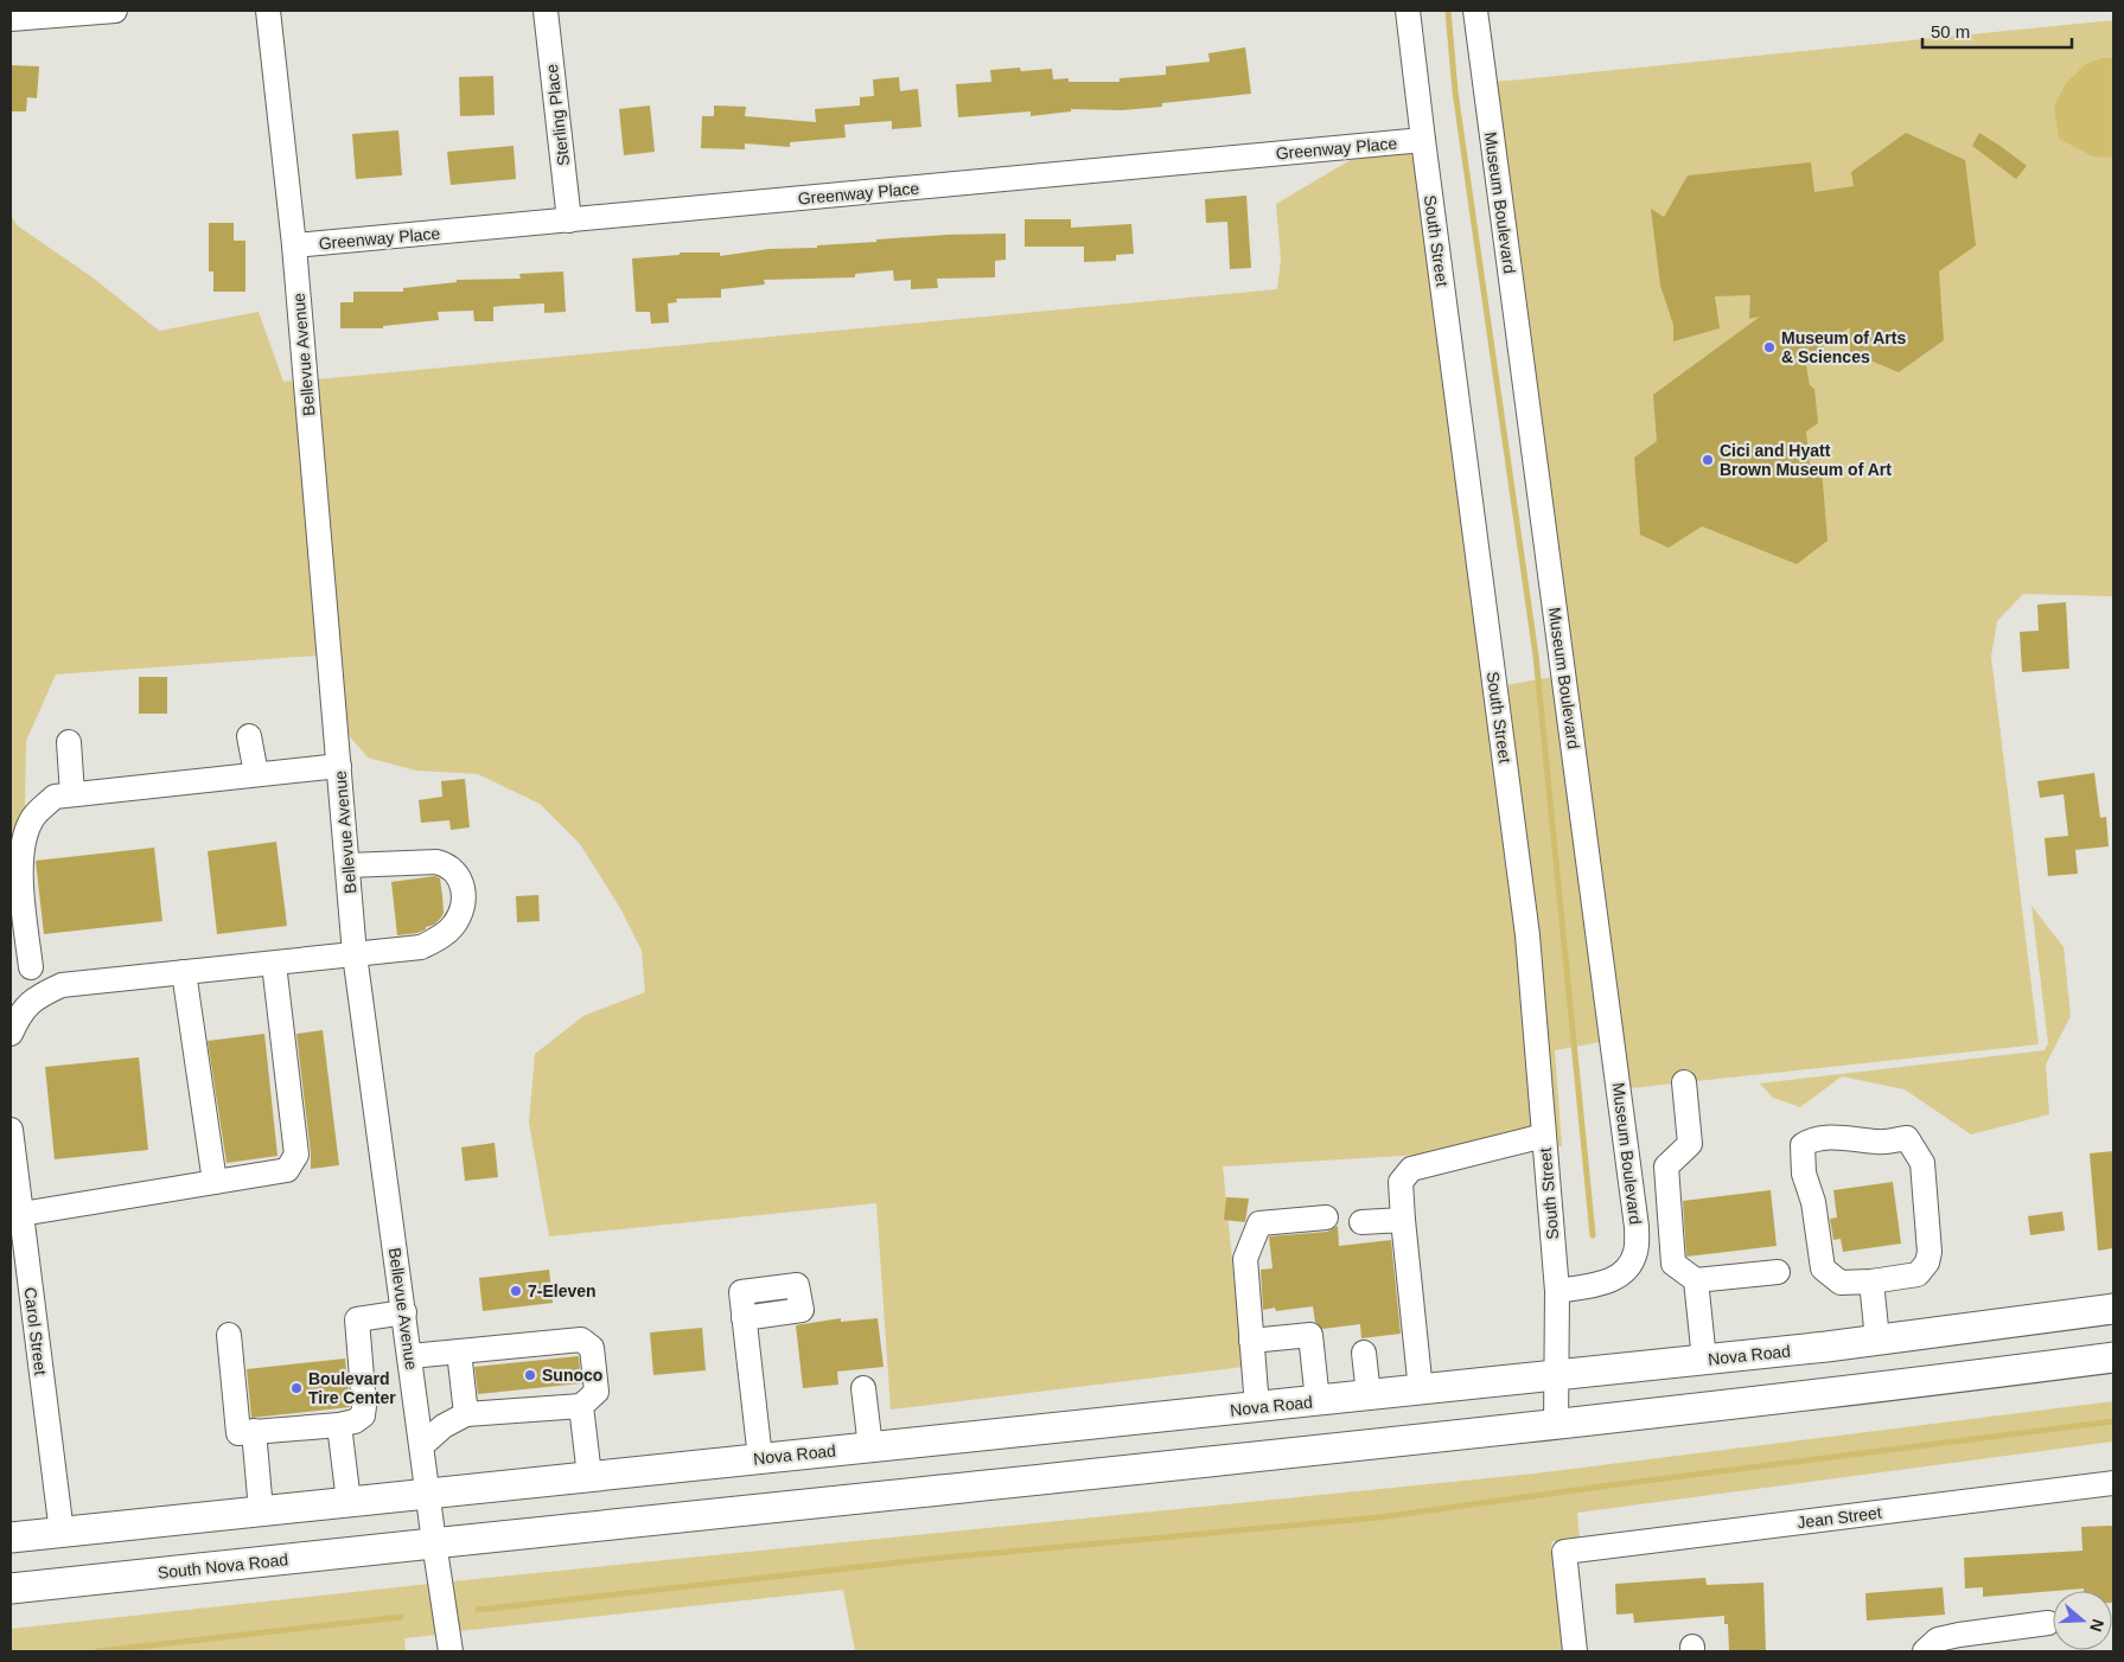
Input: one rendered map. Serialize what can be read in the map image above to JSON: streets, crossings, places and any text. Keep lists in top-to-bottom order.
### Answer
{
  "streets": {
    "main road": ["Nova Road", "South Nova Road"],
    "street": [
      "Sterling Place",
      "Greenway Place",
      "Museum Boulevard",
      "South Street",
      "Bellevue Avenue",
      "Carol Street",
      "Jean Street"
    ]
  },
  "crossings": [
    ["Sterling Place", "Greenway Place"],
    ["Greenway Place", "South Street"],
    ["Greenway Place", "Bellevue Avenue"],
    ["Museum Boulevard", "South Street"],
    ["South Street", "Nova Road"],
    ["Bellevue Avenue", "Nova Road"],
    ["Bellevue Avenue", "South Nova Road"]
  ],
  "places": [
    "Museum of Arts & Sciences",
    "Cici and Hyatt Brown Museum of Art",
    "7-Eleven",
    "Sunoco",
    "Boulevard Tire Center"
  ],
  "scale_bar": "50 m",
  "north": "right"
}
